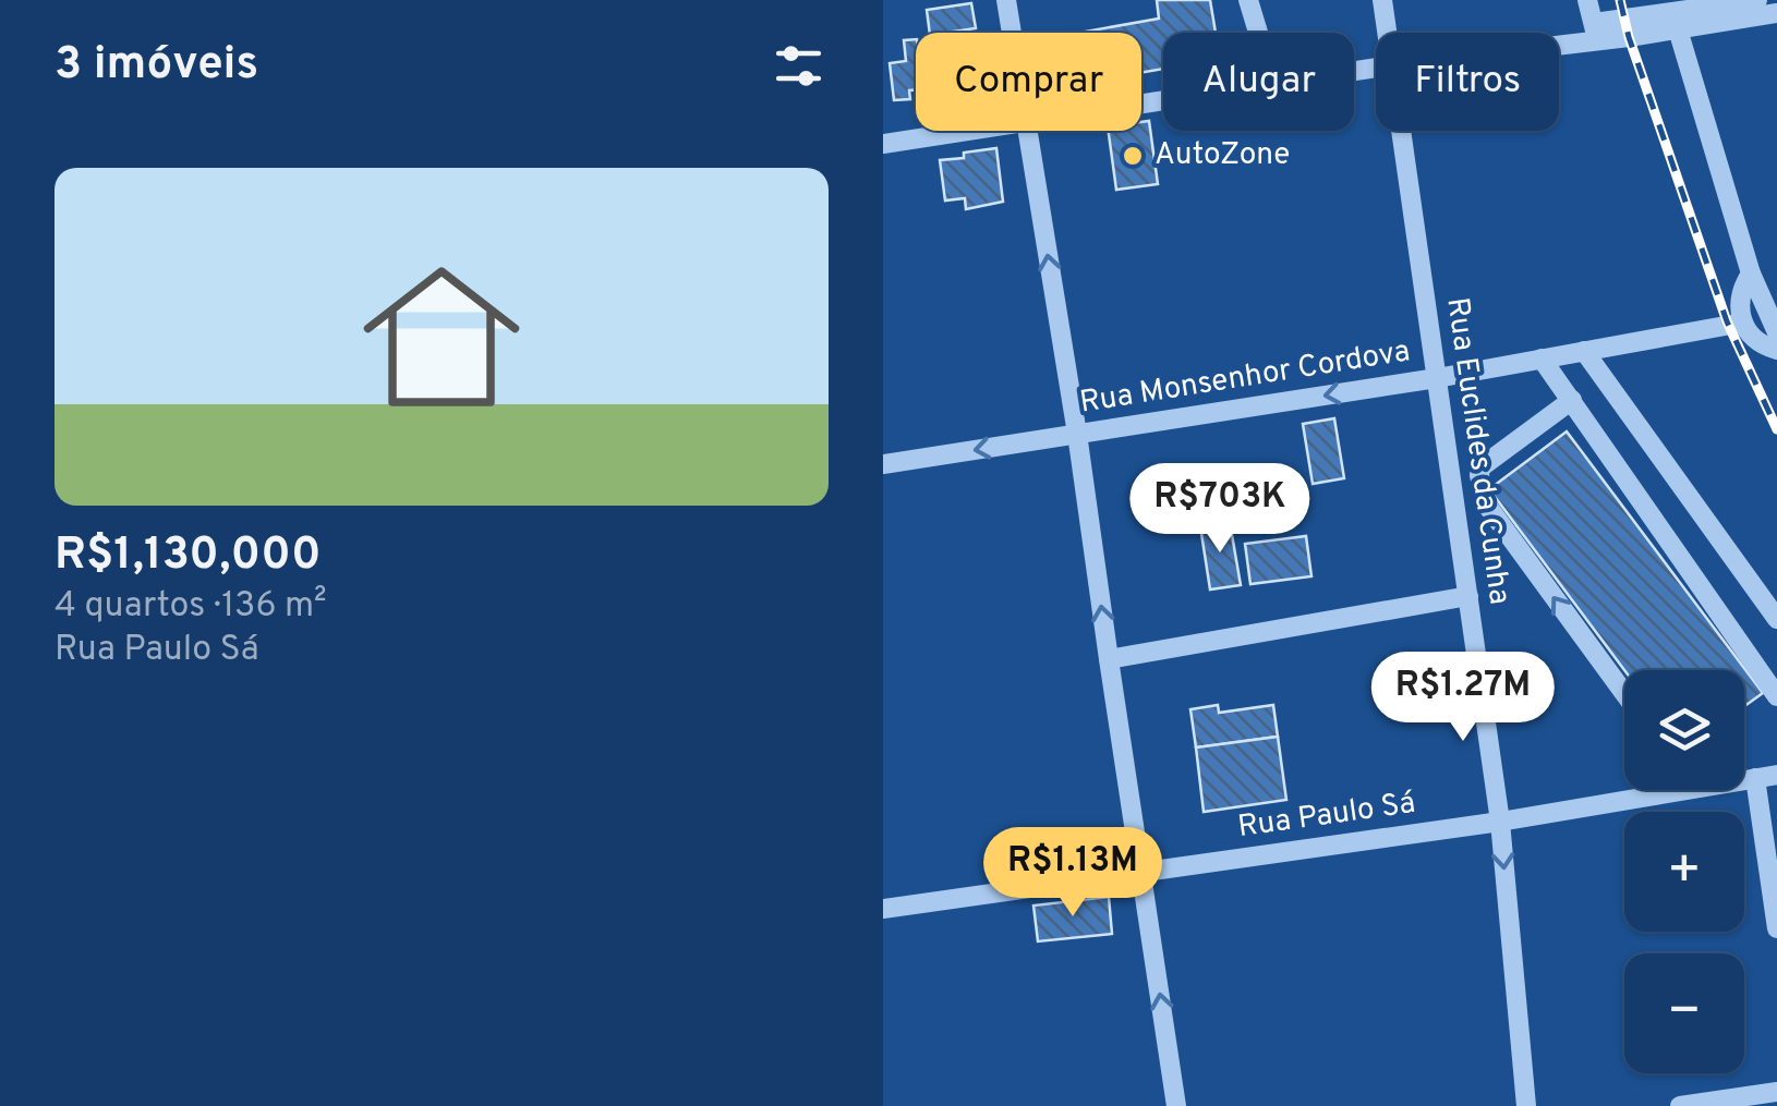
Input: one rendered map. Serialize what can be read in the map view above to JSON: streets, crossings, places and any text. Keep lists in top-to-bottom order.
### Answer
{
  "streets": {
    "street": ["Rua Monsenhor Cordova", "Rua Euclides da Cunha", "Rua Paulo Sá"]
  },
  "crossings": [
    ["Rua Monsenhor Cordova", "Rua Euclides da Cunha"],
    ["Rua Euclides da Cunha", "Rua Paulo Sá"]
  ],
  "one_way": ["Rua Monsenhor Cordova"],
  "places": ["AutoZone"],
  "page": {
    "heading": "3 imóveis",
    "chip": ["Comprar", "Alugar", "Filtros"],
    "list": [
      {
        "name": "R$1,130,000",
        "note": "4 quartos · 136 m² · Rua Paulo Sá"
      }
    ],
    "price": ["R$703K", "R$1.27M", "R$1.13M"],
    "map_buttons": ["+", "−"]
  }
}
